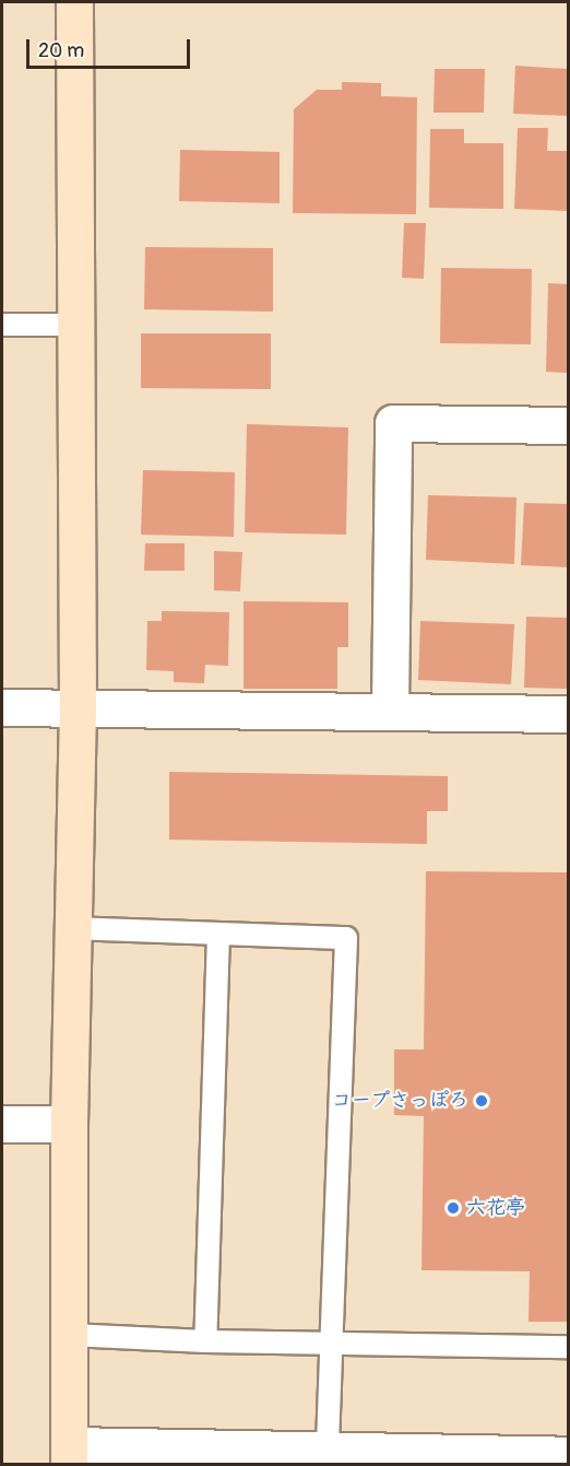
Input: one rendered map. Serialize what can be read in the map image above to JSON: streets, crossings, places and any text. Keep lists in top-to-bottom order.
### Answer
{
  "places": ["コープさっぽろ", "六花亭"],
  "scale_bar": "20 m"
}
